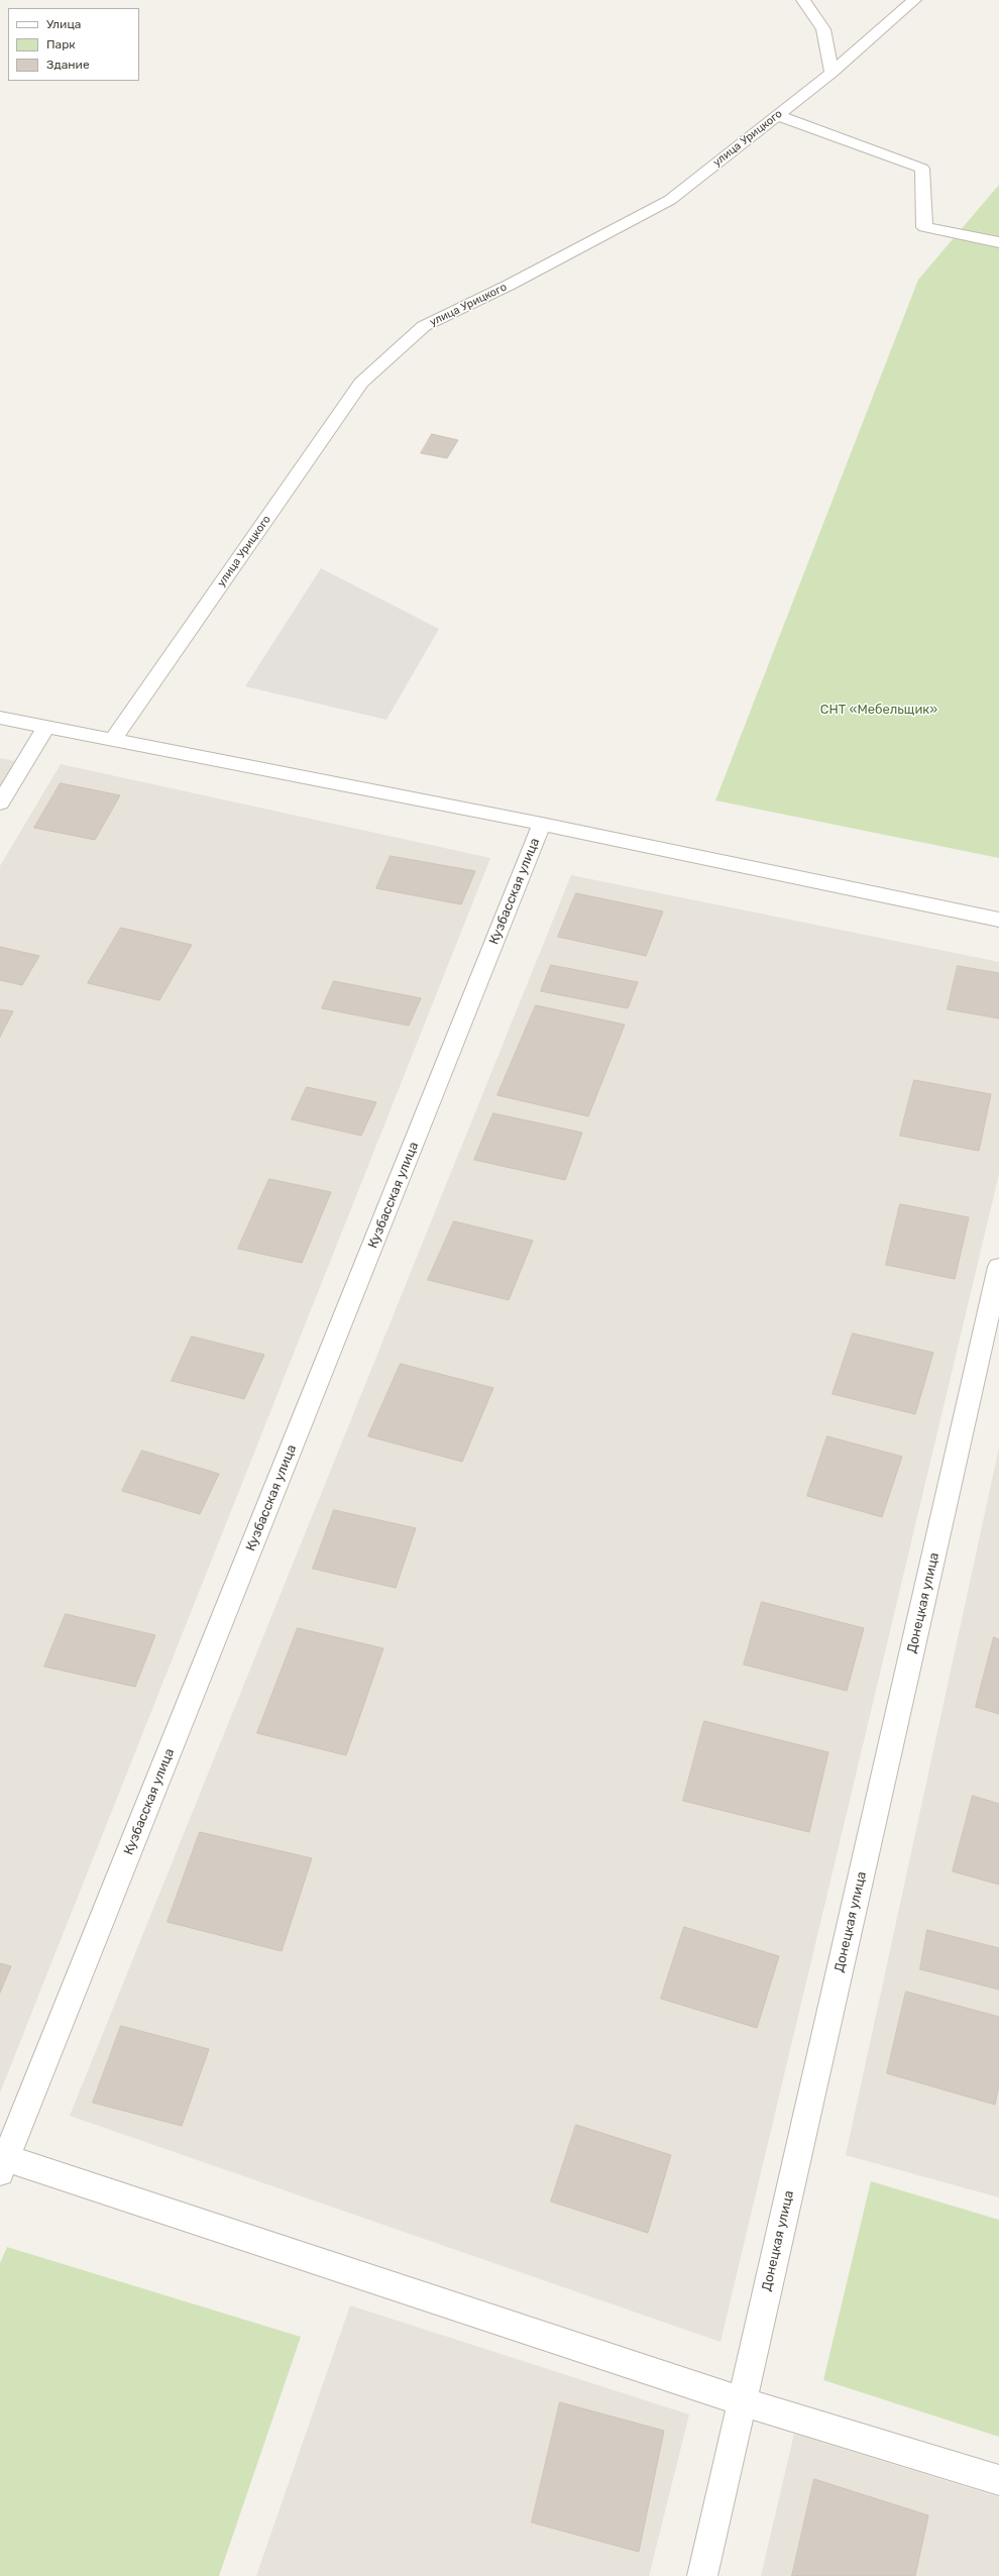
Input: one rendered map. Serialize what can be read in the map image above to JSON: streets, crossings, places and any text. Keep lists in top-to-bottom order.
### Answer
{
  "streets": {
    "street": ["улица Урицкого", "Кузбасская улица", "Донецкая улица"]
  },
  "parks": ["СНТ «Мебельщик»"],
  "legend": ["Улица", "Парк", "Здание"]
}
